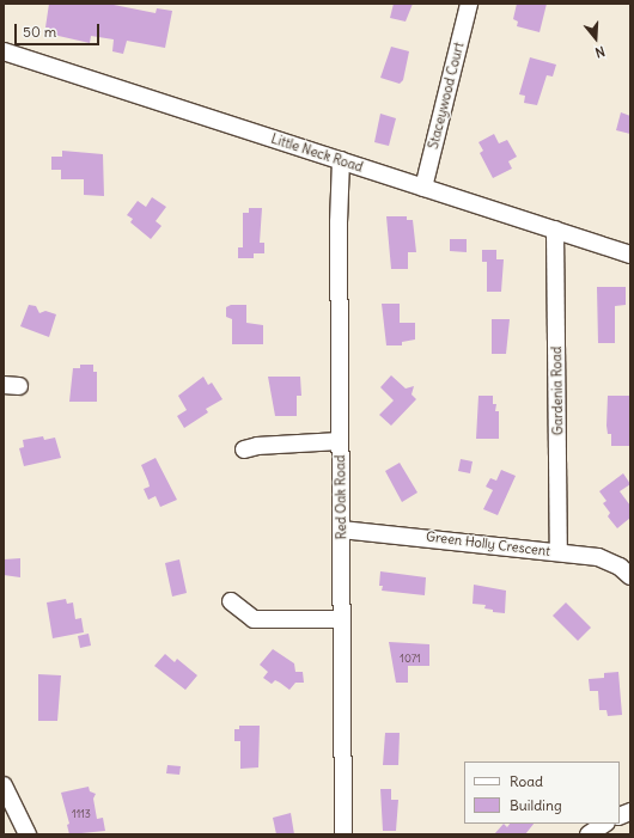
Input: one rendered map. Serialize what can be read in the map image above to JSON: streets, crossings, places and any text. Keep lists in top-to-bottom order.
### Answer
{
  "streets": {
    "street": [
      "Staceywood Court",
      "Little Neck Road",
      "Gardenia Road",
      "Red Oak Road",
      "Green Holly Crescent"
    ]
  },
  "crossings": [
    ["Staceywood Court", "Little Neck Road"],
    ["Little Neck Road", "Gardenia Road"],
    ["Little Neck Road", "Red Oak Road"],
    ["Gardenia Road", "Green Holly Crescent"],
    ["Red Oak Road", "Green Holly Crescent"]
  ],
  "house_numbers": ["1071", "1113"],
  "legend": ["Road", "Building"],
  "scale_bar": "50 m",
  "north": "bottom"
}
